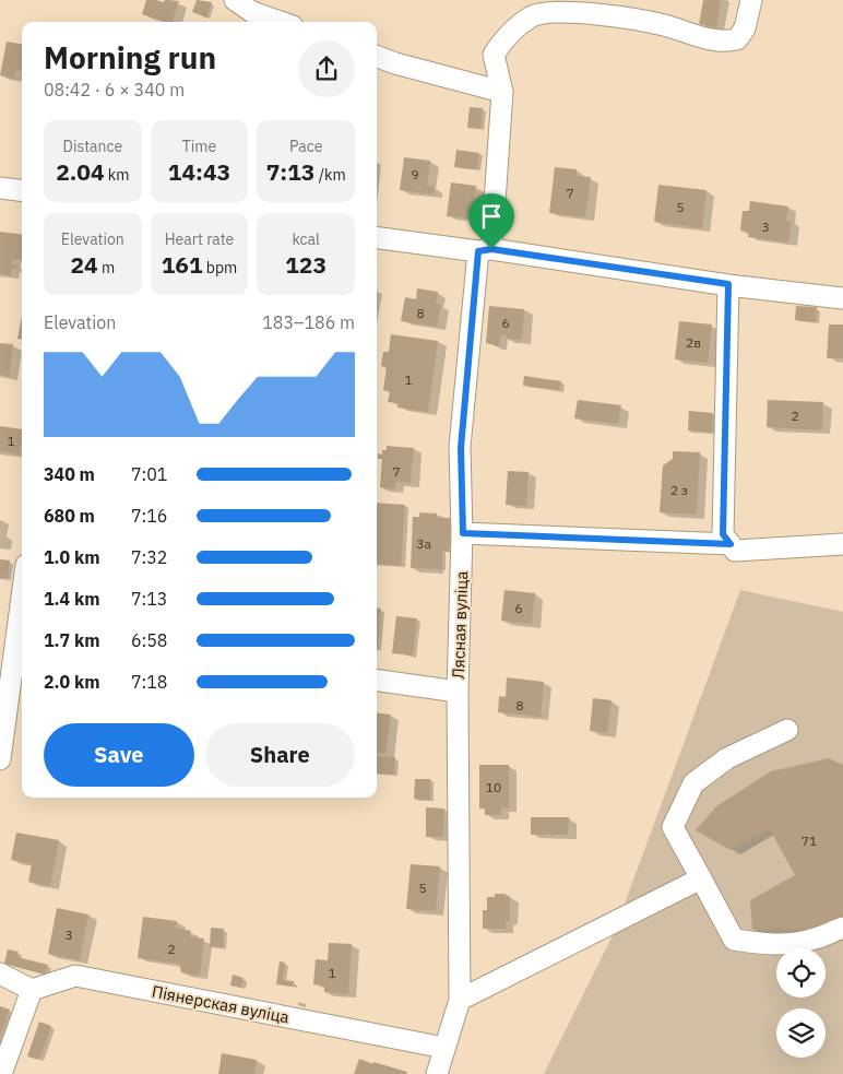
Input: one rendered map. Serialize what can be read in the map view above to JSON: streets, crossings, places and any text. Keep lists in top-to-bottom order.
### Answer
{
  "streets": {
    "street": ["Лясная вуліца", "Піянерская вуліца"]
  },
  "crossings": [
    ["Лясная вуліца", "Піянерская вуліца"]
  ],
  "house_numbers": [
    "9",
    "7",
    "5",
    "3",
    "8",
    "6",
    "2в",
    "1",
    "2",
    "1",
    "7",
    "2 з",
    "3а",
    "6",
    "8",
    "10",
    "71",
    "5",
    "3",
    "2",
    "1"
  ],
  "page": {
    "heading": ["Morning run", "08:42 · 6 × 340 m"],
    "stats": [
      ["Distance", "2.04 km"],
      ["Time", "14:43"],
      ["Pace", "7:13 /km"],
      ["Elevation", "24 m"],
      ["Heart rate", "161 bpm"],
      ["kcal", "123"]
    ],
    "chart": ["Elevation", "183–186 m"],
    "list": [
      {
        "name": "340 m",
        "note": "7:01"
      },
      {
        "name": "680 m",
        "note": "7:16"
      },
      {
        "name": "1.0 km",
        "note": "7:32"
      },
      {
        "name": "1.4 km",
        "note": "7:13"
      },
      {
        "name": "1.7 km",
        "note": "6:58"
      },
      {
        "name": "2.0 km",
        "note": "7:18"
      }
    ],
    "buttons": ["Save", "Share"]
  }
}
